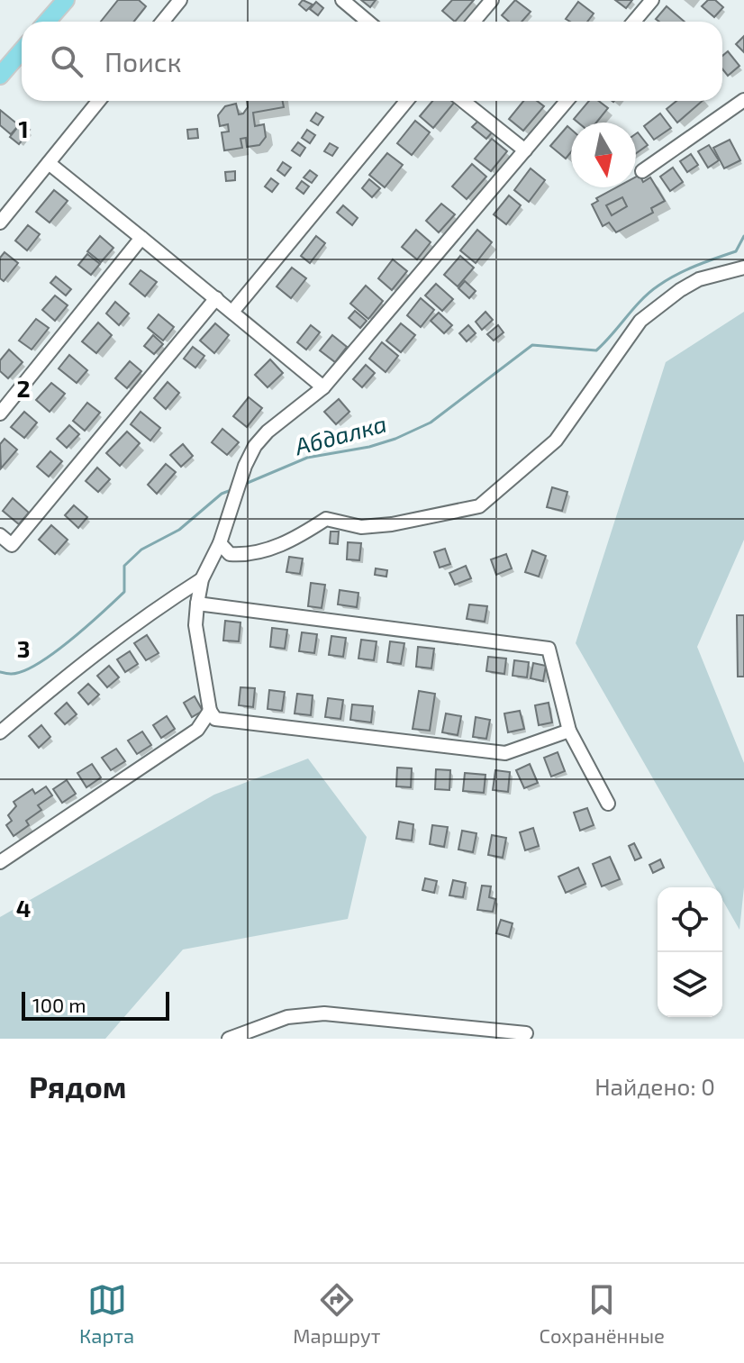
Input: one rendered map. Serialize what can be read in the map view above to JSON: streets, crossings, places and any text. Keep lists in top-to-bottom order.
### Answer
{
  "water": ["Абдалка"],
  "scale_bar": "100 m",
  "north": "bottom",
  "page": {
    "search": "Поиск",
    "scale": "100 m",
    "heading": ["Рядом", "Найдено: 0"],
    "nav": ["Карта", "Маршрут", "Сохранённые"]
  },
  "grid": {
    "rows": [
      "1",
      "2",
      "3",
      "4"
    ]
  }
}
